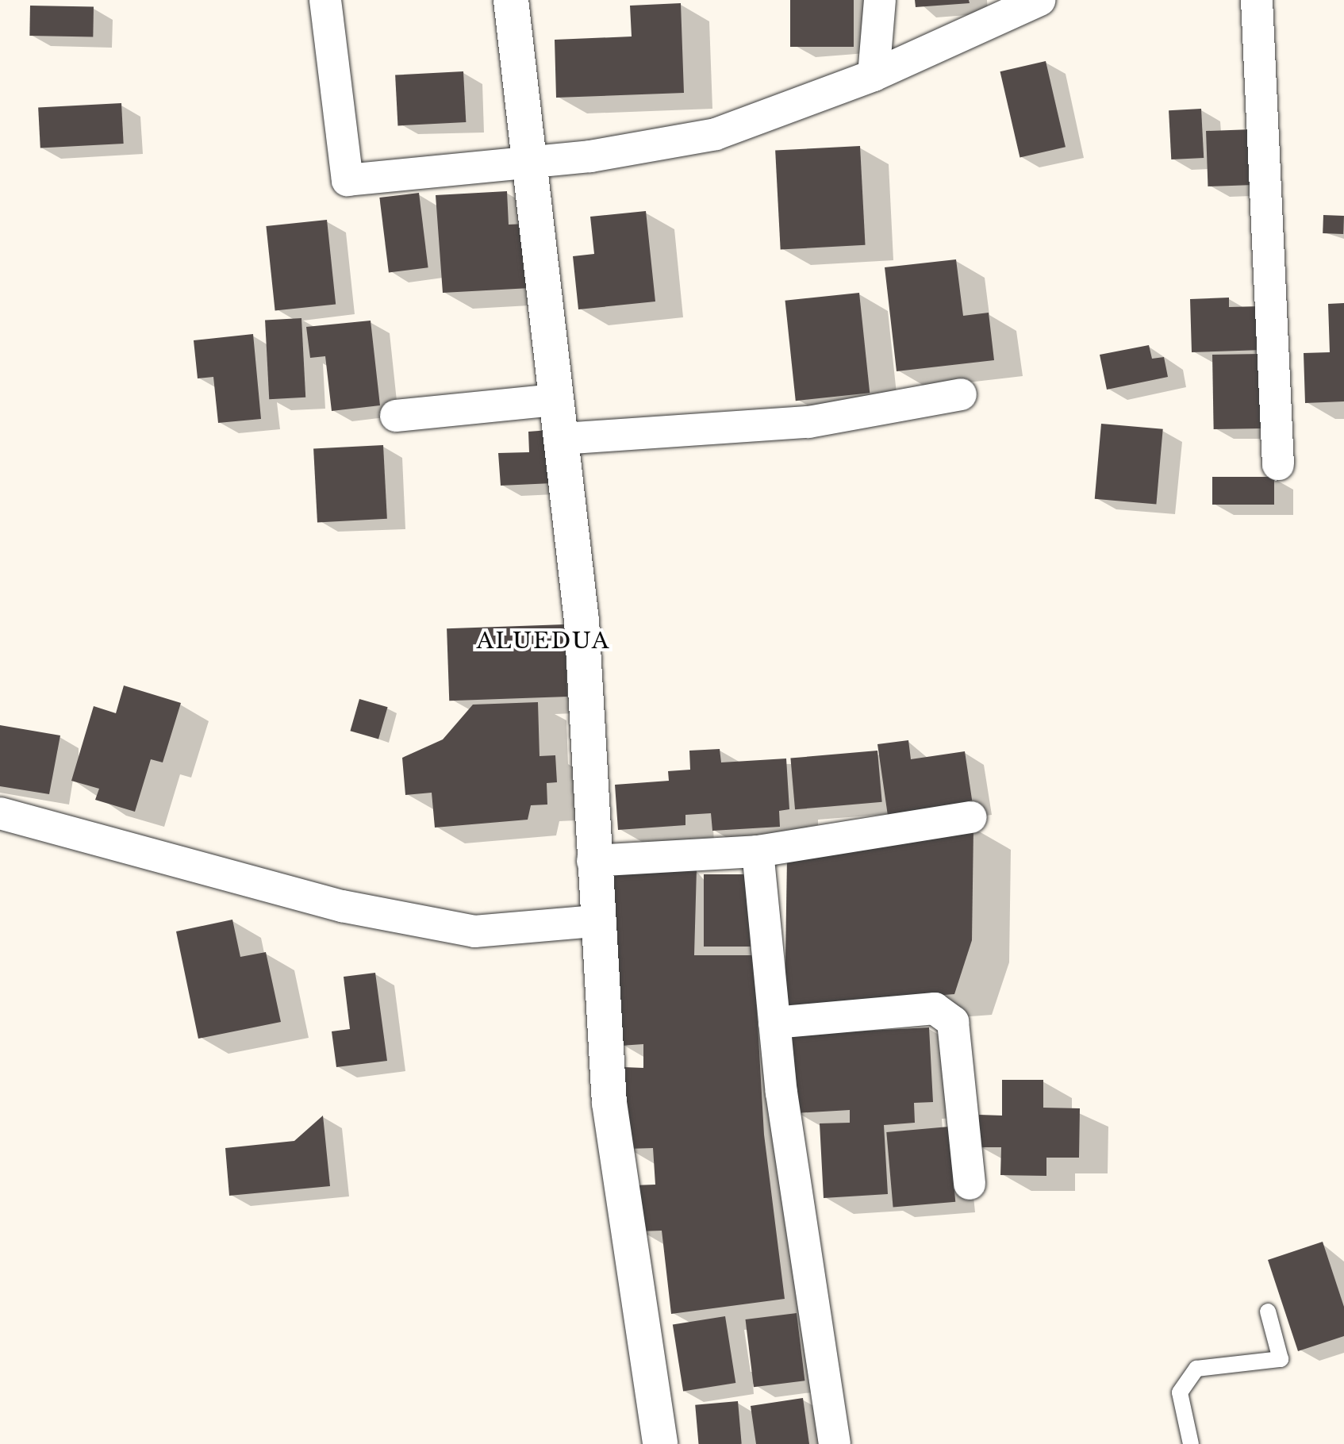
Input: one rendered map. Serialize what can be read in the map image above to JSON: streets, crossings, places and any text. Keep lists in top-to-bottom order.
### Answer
{
  "districts": ["ALUEDUA"]
}
